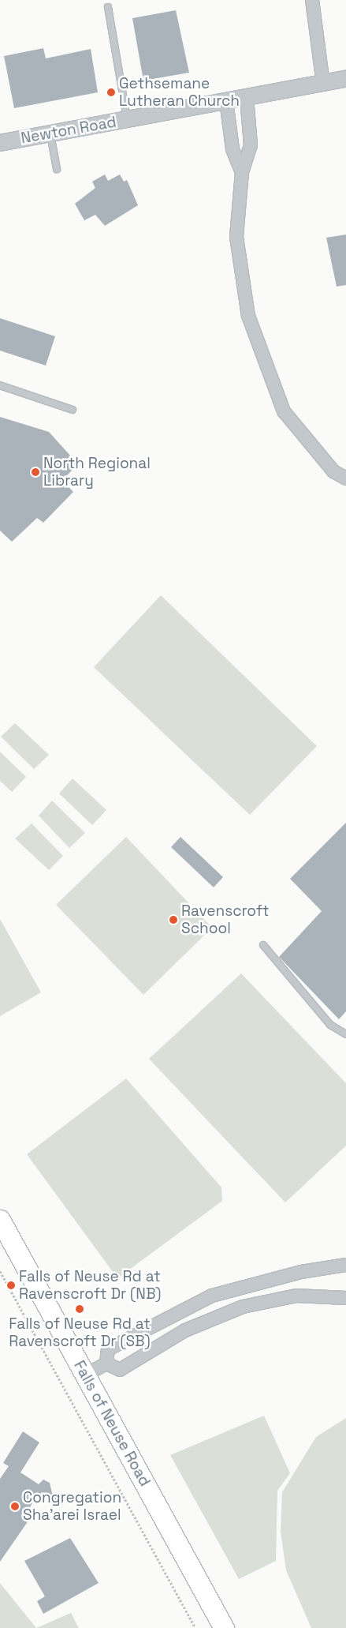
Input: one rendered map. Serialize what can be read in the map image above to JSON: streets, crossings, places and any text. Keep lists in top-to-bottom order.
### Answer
{
  "streets": {
    "main road": ["Falls of Neuse Road"],
    "street": ["Newton Road"]
  },
  "places": [
    "Gethsemane Lutheran Church",
    "North Regional Library",
    "Ravenscroft School",
    "Falls of Neuse Rd at Ravenscroft Dr (NB)",
    "Falls of Neuse Rd at Ravenscroft Dr (SB)",
    "Congregation Sha'arei Israel"
  ]
}
